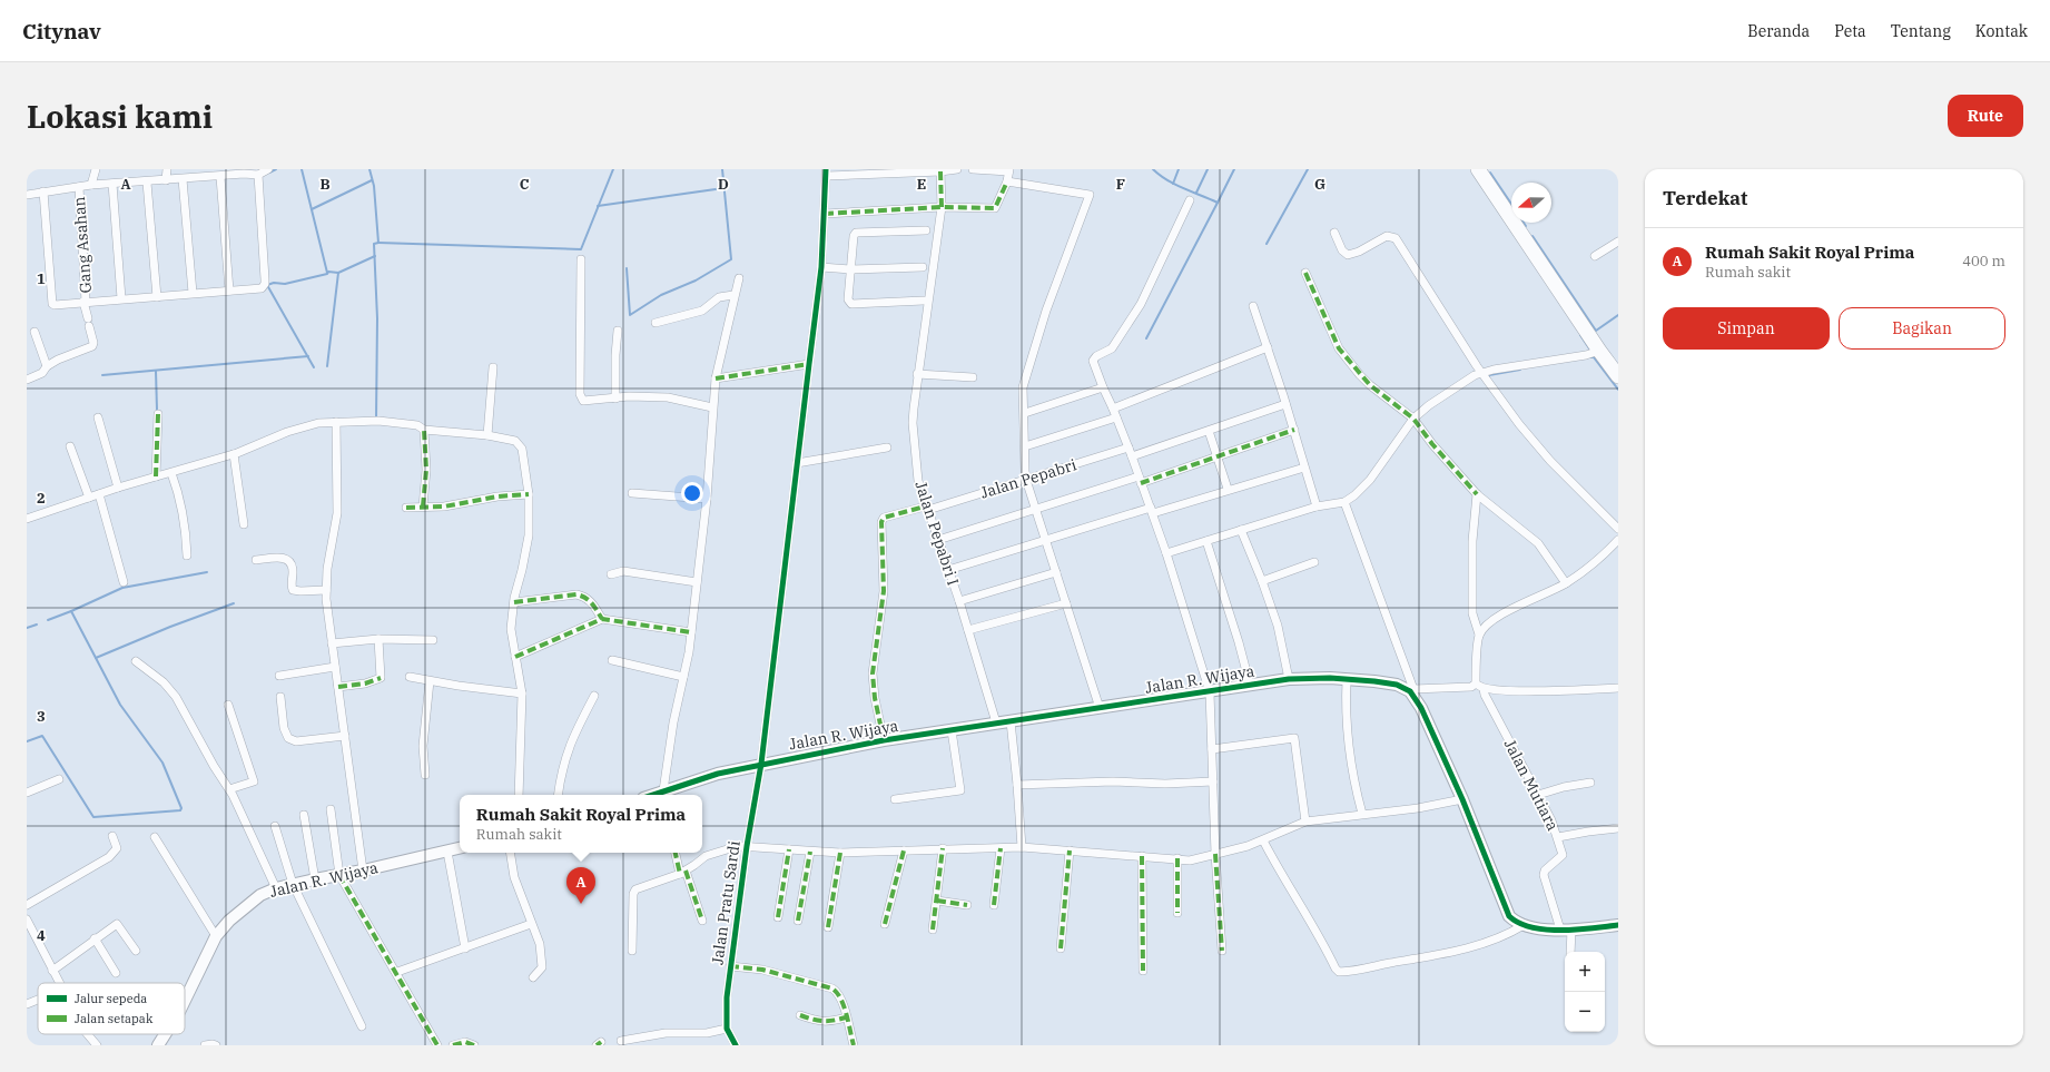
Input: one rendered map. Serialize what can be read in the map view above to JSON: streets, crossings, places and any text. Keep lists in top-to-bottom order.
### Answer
{
  "streets": {
    "street": [
      "Gang Asahan",
      "Jalan Pepabri",
      "Jalan Pepabri I",
      "Jalan R. Wijaya",
      "Jalan Mutiara",
      "Jalan Pratu Sardi"
    ]
  },
  "crossings": [
    ["Jalan Pepabri", "Jalan Pepabri I"],
    ["Jalan Pepabri", "Jalan R. Wijaya"],
    ["Jalan Pepabri I", "Jalan R. Wijaya"],
    ["Jalan R. Wijaya", "Jalan Pratu Sardi"]
  ],
  "legend": ["Jalur sepeda", "Jalan setapak"],
  "north": "left",
  "page": {
    "header": "Citynav",
    "nav": [
      "Beranda",
      "Peta",
      "Tentang",
      "Kontak"
    ],
    "buttons": [
      "Rute",
      ["Simpan", "Bagikan"]
    ],
    "title": "Lokasi kami",
    "heading": "Terdekat",
    "list": [
      {
        "mark": "A",
        "name": "Rumah Sakit Royal Prima",
        "note": "Rumah sakit",
        "value": "400 m"
      }
    ],
    "popup": ["Rumah Sakit Royal Prima", "Rumah sakit"],
    "pins": "A",
    "map_buttons": ["+", "−"]
  },
  "grid": {
    "columns": [
      "A",
      "B",
      "C",
      "D",
      "E",
      "F",
      "G"
    ],
    "rows": [
      "1",
      "2",
      "3",
      "4"
    ]
  }
}
